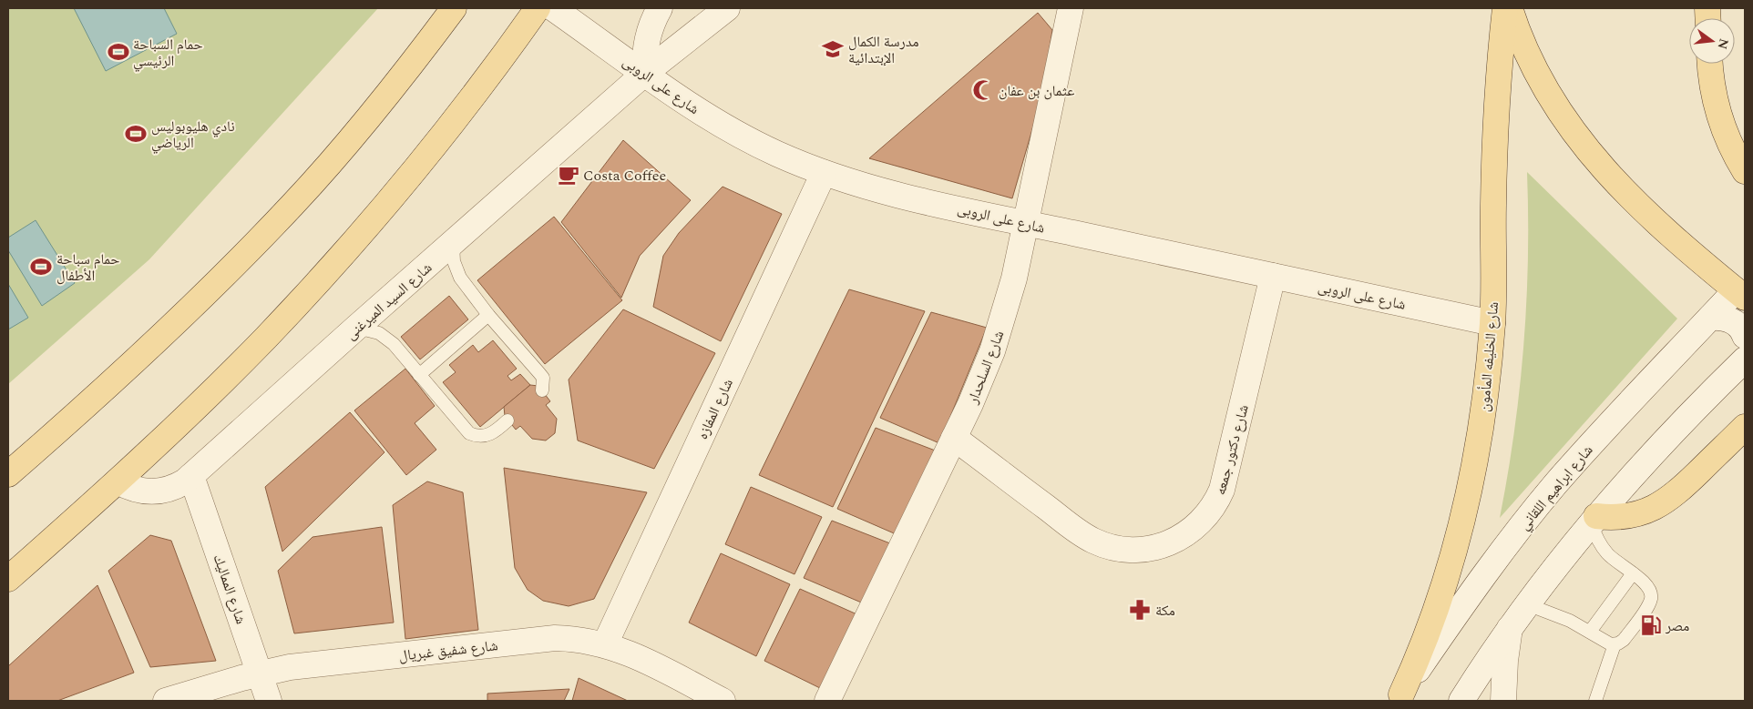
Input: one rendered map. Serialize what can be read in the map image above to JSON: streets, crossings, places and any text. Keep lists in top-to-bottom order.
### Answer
{
  "streets": {
    "main road": ["شارع الخليفه المأمون"],
    "street": [
      "شارع على الروبى",
      "شارع السيد الميرغنى",
      "شارع السلحدار",
      "شارع المفازه",
      "شارع دكتور جمعه",
      "شارع ابراهيم اللقاني",
      "شارع المماليك",
      "شارع شفيق غبريال"
    ]
  },
  "crossings": [
    ["شارع على الروبى", "شارع السيد الميرغنى"],
    ["شارع على الروبى", "شارع الخليفه المأمون"],
    ["شارع على الروبى", "شارع السلحدار"],
    ["شارع على الروبى", "شارع المفازه"],
    ["شارع على الروبى", "شارع دكتور جمعه"],
    ["شارع السيد الميرغنى", "شارع المماليك"],
    ["شارع الخليفه المأمون", "شارع ابراهيم اللقاني"],
    ["شارع السلحدار", "شارع دكتور جمعه"],
    ["شارع المفازه", "شارع شفيق غبريال"],
    ["شارع المماليك", "شارع شفيق غبريال"]
  ],
  "places": {
    "school or university": ["مدرسة الكمال الإبتدائية"],
    "sports": ["حمام السباحة الرئيسي", "نادي هليوبوليس الرياضي", "حمام سباحة الأطفال"],
    "mosque": ["عثمان بن عفان"],
    "cafe": ["Costa Coffee"],
    "pharmacy": ["مكة"],
    "fuel station": ["مصر"]
  },
  "north": "right"
}
